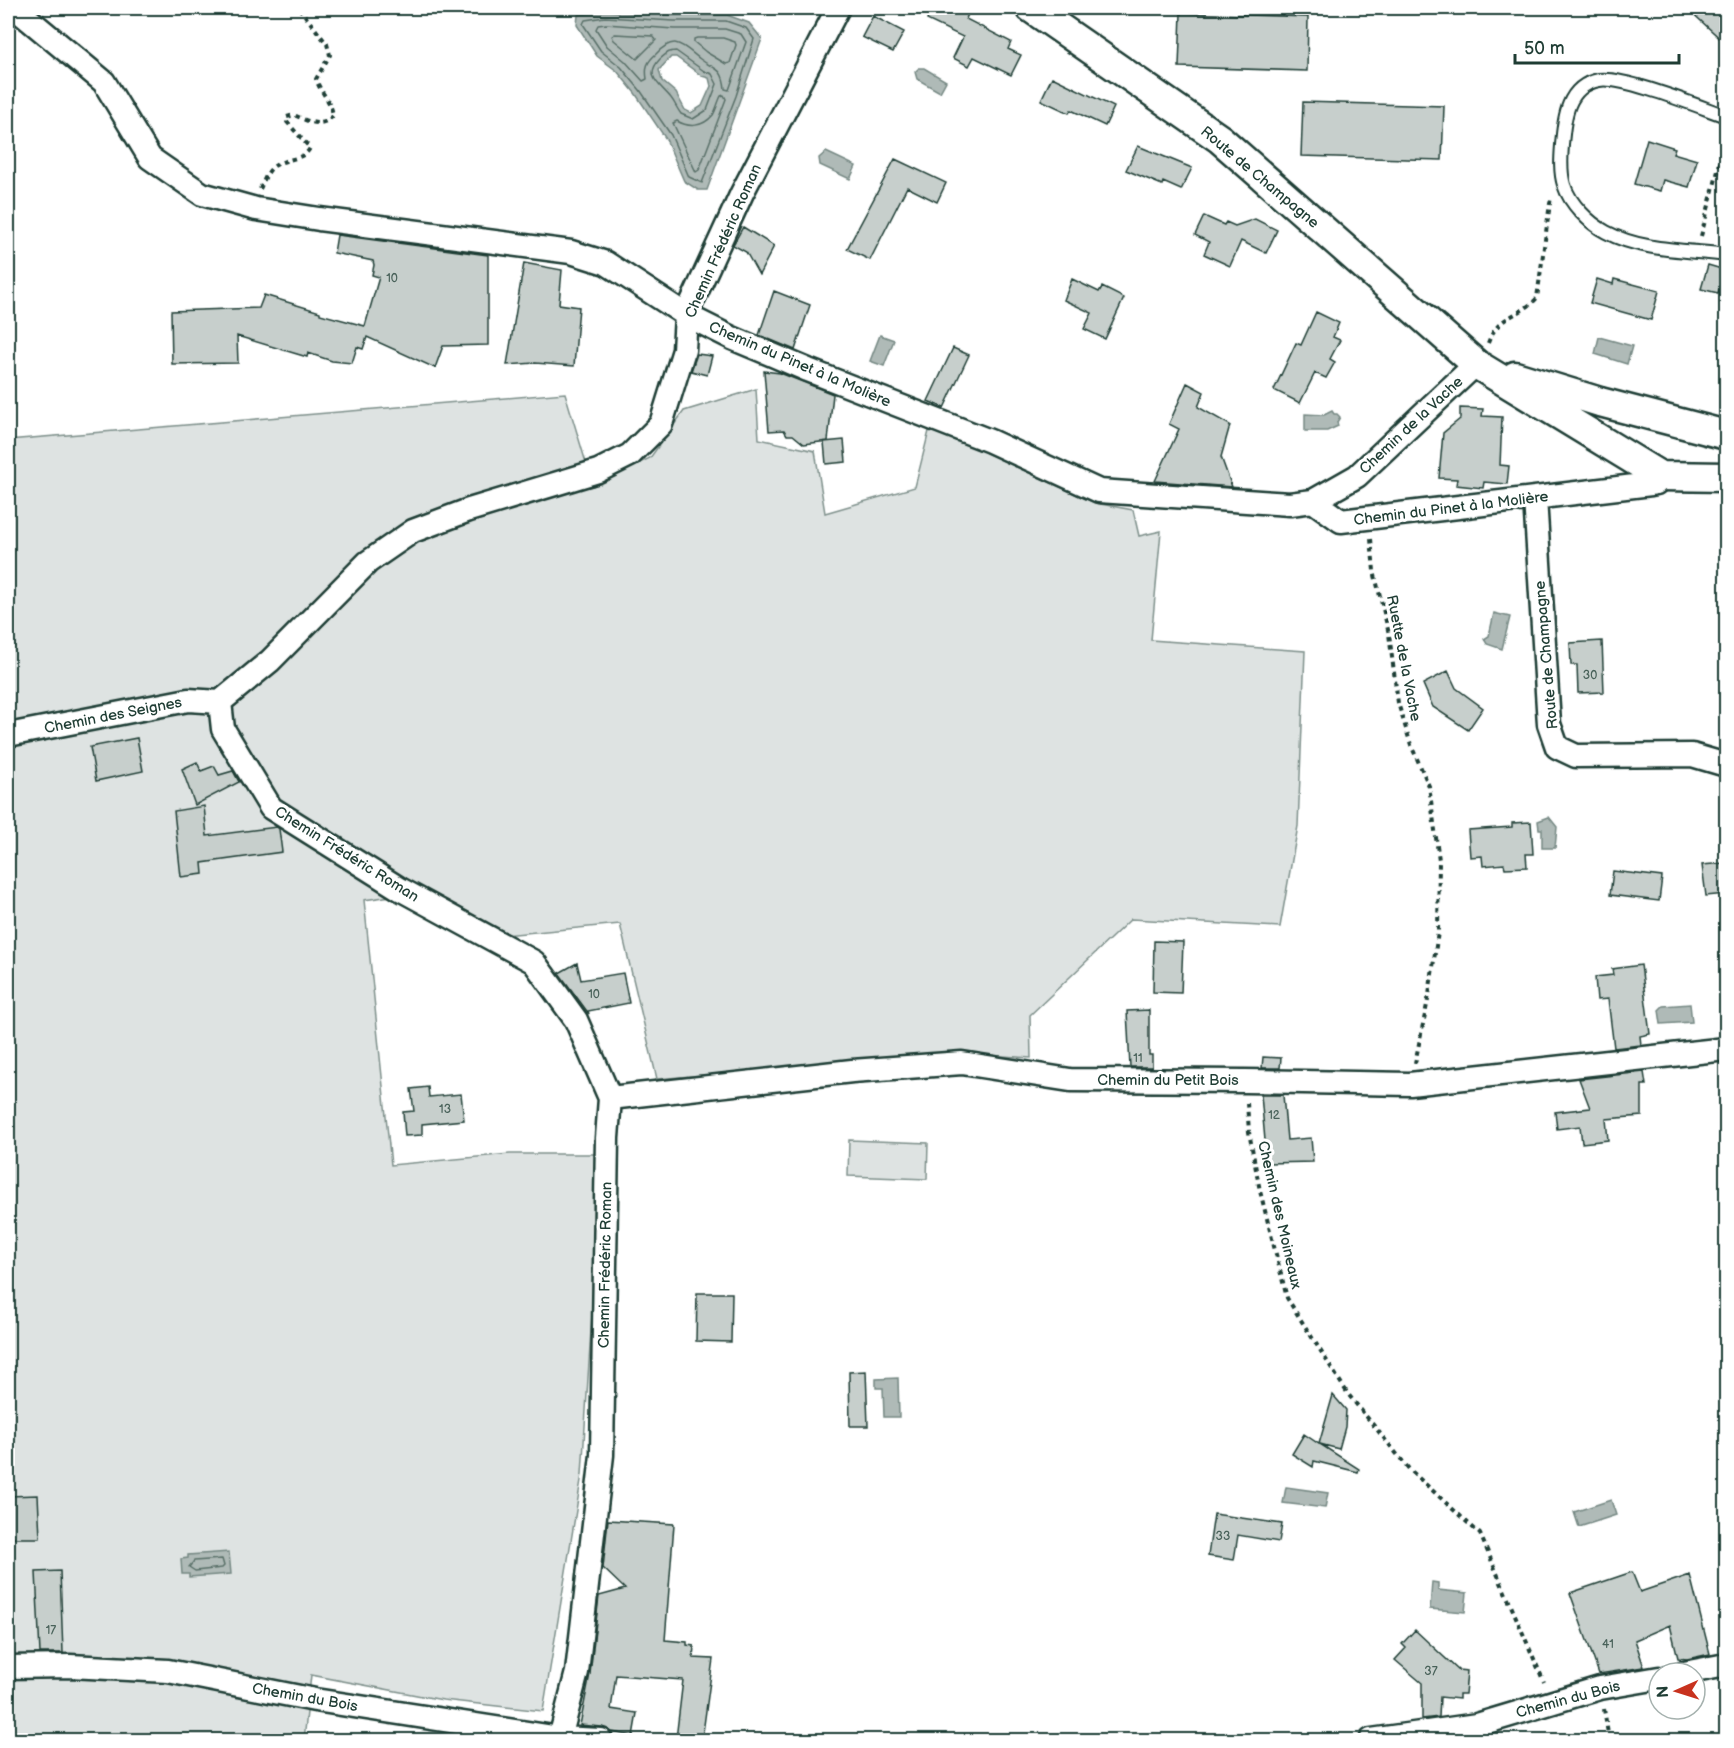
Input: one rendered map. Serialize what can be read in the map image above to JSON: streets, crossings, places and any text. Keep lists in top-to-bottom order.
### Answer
{
  "streets": {
    "street": [
      "Route de Champagne",
      "Chemin Frédéric Roman",
      "Chemin du Pinet à la Molière",
      "Chemin de la Vache",
      "Chemin des Seignes",
      "Chemin du Petit Bois",
      "Chemin du Bois"
    ],
    "path": ["Ruette de la Vache", "Chemin des Moineaux"]
  },
  "crossings": [
    ["Route de Champagne", "Chemin du Pinet à la Molière"],
    ["Route de Champagne", "Chemin de la Vache"],
    ["Chemin Frédéric Roman", "Chemin du Pinet à la Molière"],
    ["Chemin Frédéric Roman", "Chemin des Seignes"],
    ["Chemin Frédéric Roman", "Chemin du Petit Bois"],
    ["Chemin Frédéric Roman", "Chemin du Bois"],
    ["Chemin du Pinet à la Molière", "Chemin de la Vache"],
    ["Chemin du Pinet à la Molière", "Ruette de la Vache"],
    ["Ruette de la Vache", "Chemin du Petit Bois"],
    ["Chemin du Petit Bois", "Chemin des Moineaux"],
    ["Chemin des Moineaux", "Chemin du Bois"]
  ],
  "house_numbers": [
    "10",
    "30",
    "10",
    "11",
    "13",
    "12",
    "33",
    "17",
    "41",
    "37"
  ],
  "scale_bar": "50 m",
  "north": "left"
}
